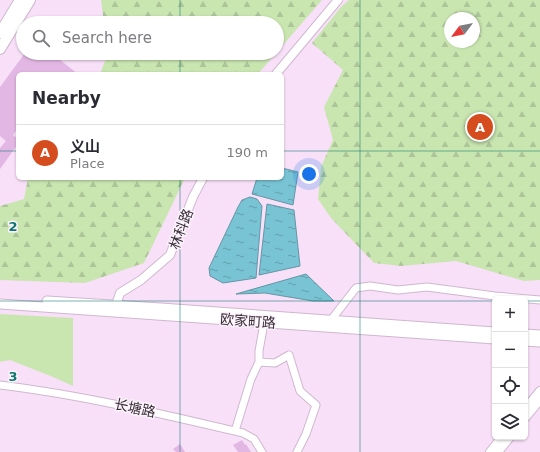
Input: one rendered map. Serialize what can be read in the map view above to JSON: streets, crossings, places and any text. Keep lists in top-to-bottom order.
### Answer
{
  "streets": {
    "main road": ["欧家町路"],
    "street": ["林科路", "长塘路"]
  },
  "crossings": [
    ["林科路", "欧家町路"]
  ],
  "north": "bottom left",
  "page": {
    "search": "Search here",
    "heading": "Nearby",
    "pins": "A",
    "list": [
      {
        "mark": "A",
        "name": "义山",
        "note": "Place",
        "value": "190 m"
      }
    ],
    "map_buttons": ["+", "−"]
  },
  "grid": {
    "rows": ["2", "3"]
  }
}
